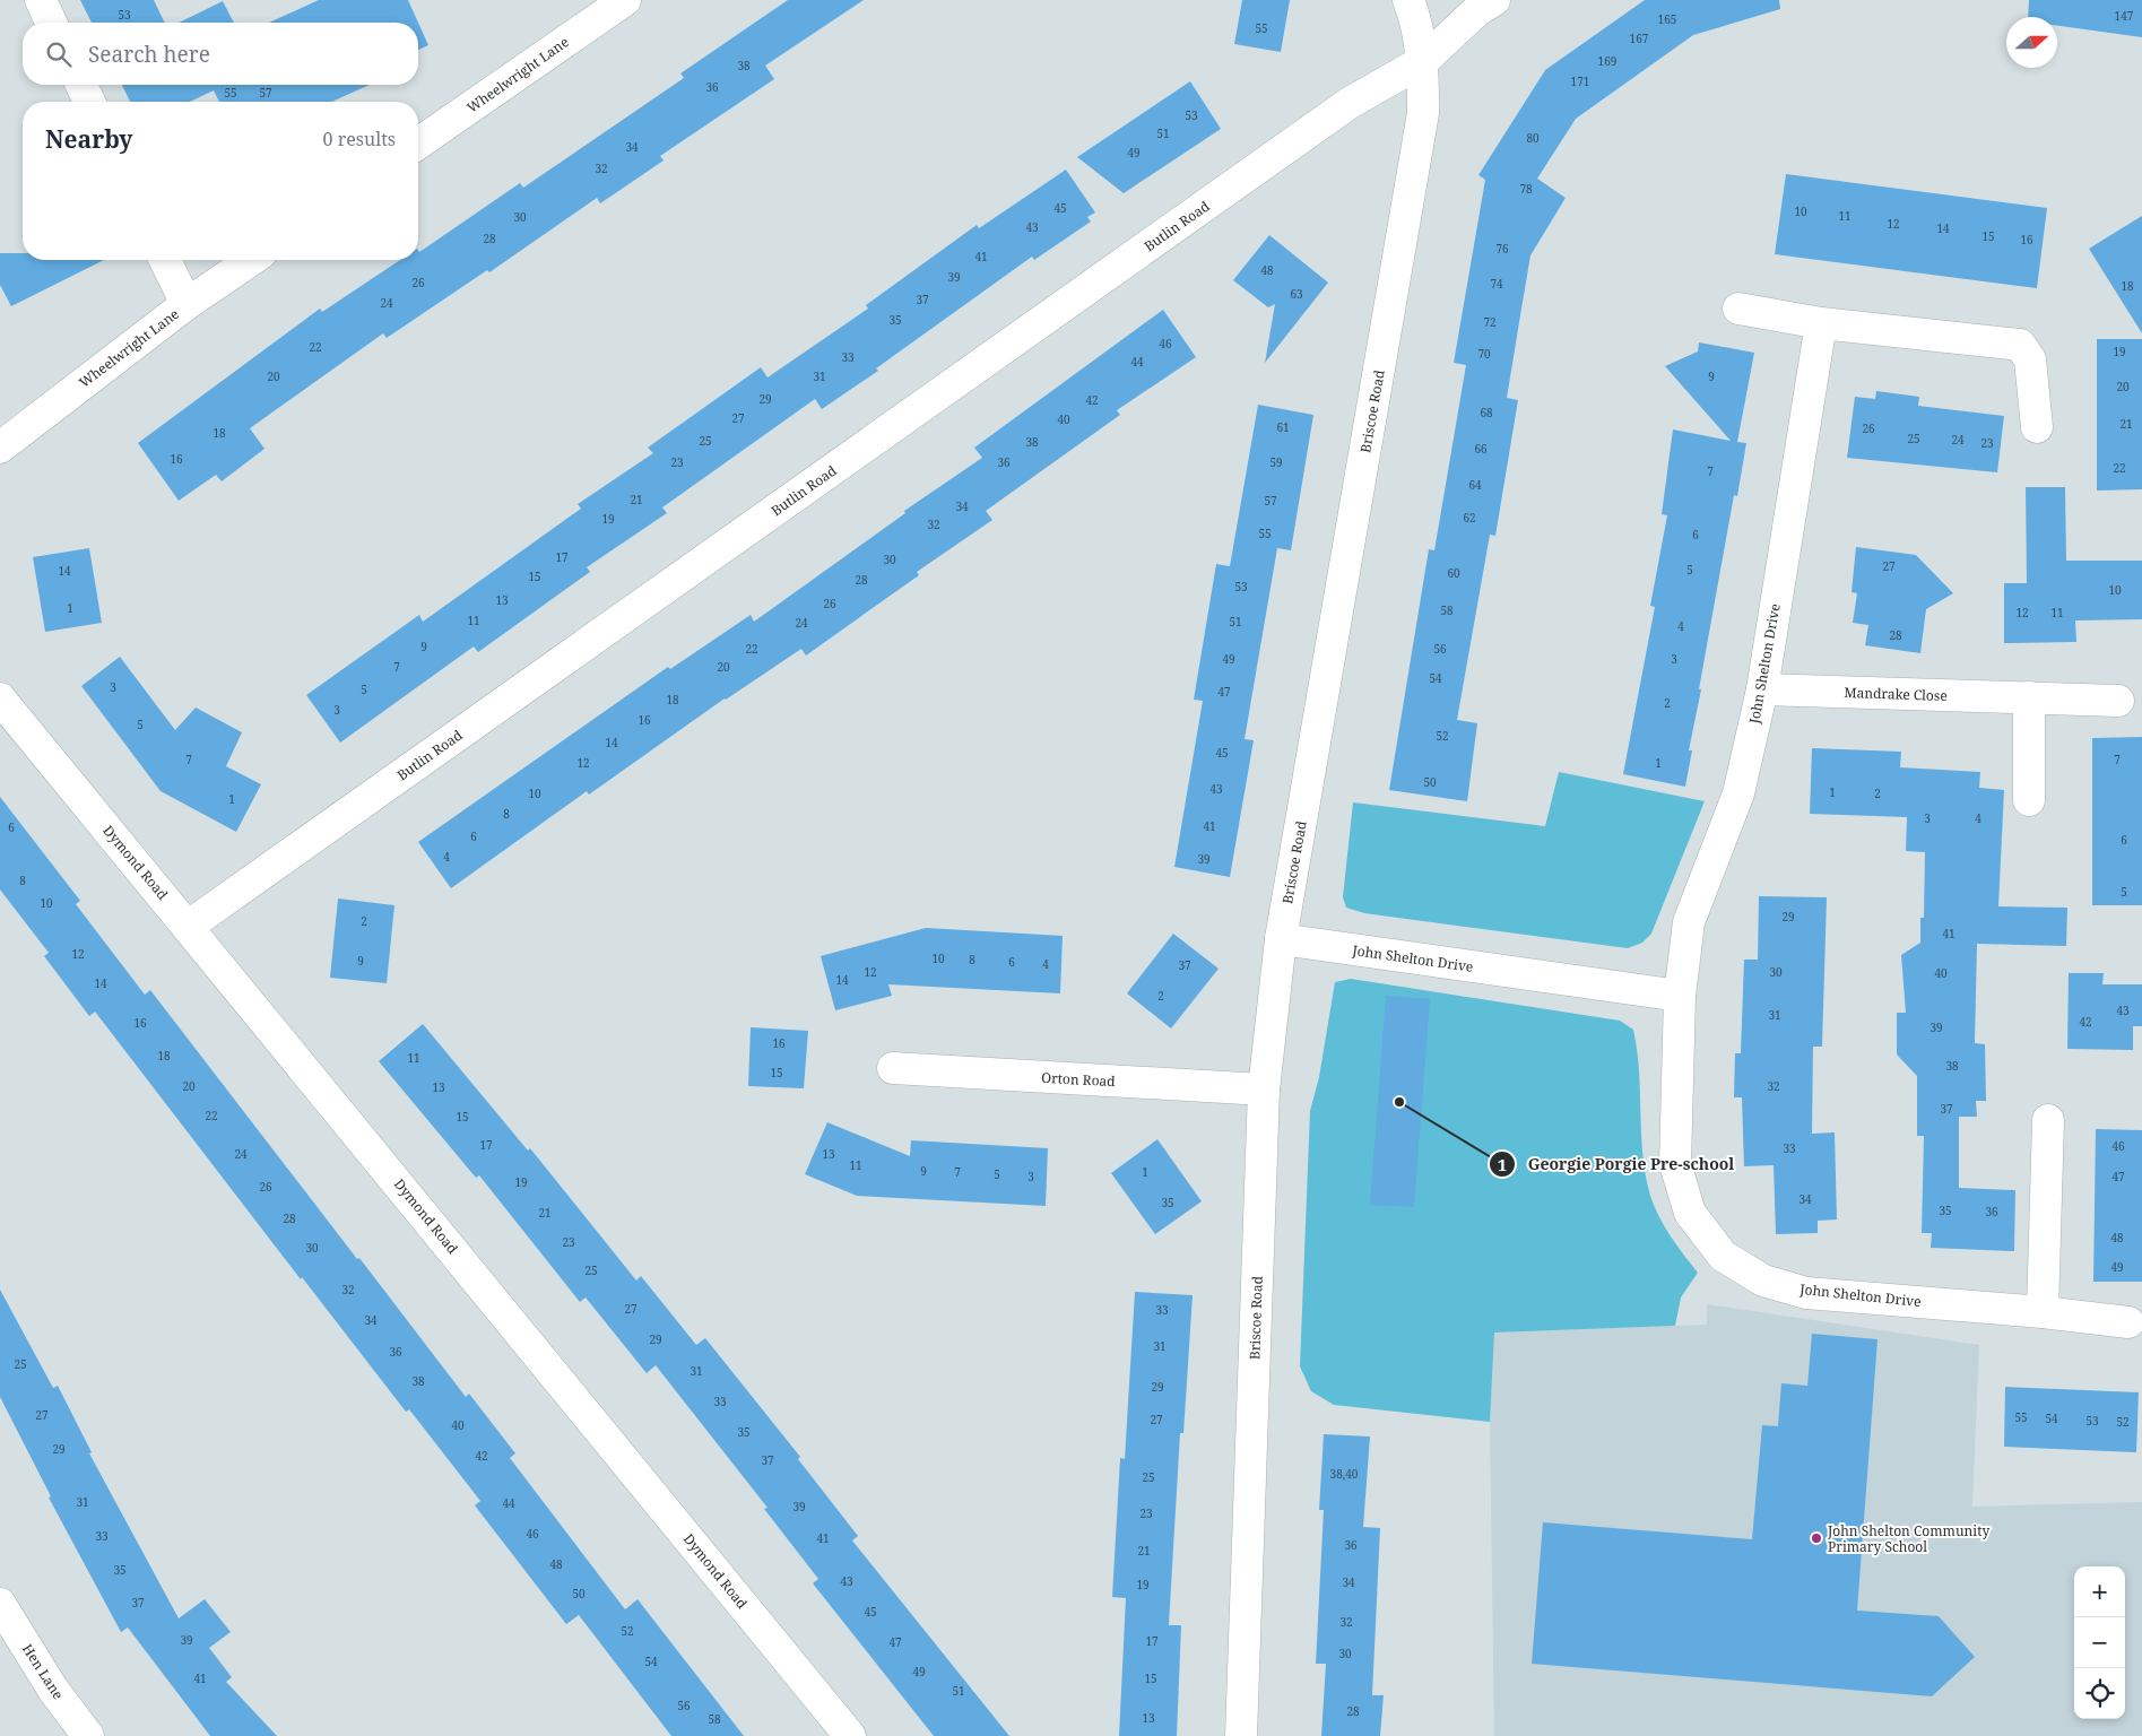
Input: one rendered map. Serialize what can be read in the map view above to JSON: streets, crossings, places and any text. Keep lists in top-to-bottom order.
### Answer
{
  "streets": {
    "street": [
      "Wheelwright Lane",
      "Butlin Road",
      "Briscoe Road",
      "John Shelton Drive",
      "Mandrake Close",
      "Dymond Road",
      "Orton Road",
      "Hen Lane"
    ]
  },
  "crossings": [
    ["Butlin Road", "Briscoe Road"],
    ["Butlin Road", "Dymond Road"],
    ["Briscoe Road", "John Shelton Drive"],
    ["Briscoe Road", "Orton Road"],
    ["John Shelton Drive", "Mandrake Close"]
  ],
  "places": ["Georgie Porgie Pre-school", "John Shelton Community Primary School"],
  "house_numbers": [
    "53",
    "147",
    "165",
    "55",
    "167",
    "169",
    "38",
    "171",
    "36",
    "55",
    "57",
    "53",
    "51",
    "80",
    "34",
    "49",
    "32",
    "78",
    "45",
    "10",
    "11",
    "30",
    "12",
    "43",
    "14",
    "15",
    "28",
    "16",
    "76",
    "41",
    "48",
    "39",
    "26",
    "74",
    "18",
    "63",
    "37",
    "24",
    "35",
    "72",
    "46",
    "22",
    "19",
    "70",
    "33",
    "44",
    "20",
    "31",
    "9",
    "20",
    "29",
    "42",
    "68",
    "27",
    "40",
    "21",
    "61",
    "26",
    "18",
    "25",
    "24",
    "25",
    "38",
    "23",
    "66",
    "16",
    "23",
    "36",
    "59",
    "22",
    "7",
    "64",
    "21",
    "57",
    "34",
    "62",
    "19",
    "32",
    "55",
    "6",
    "17",
    "30",
    "27",
    "5",
    "14",
    "60",
    "15",
    "28",
    "53",
    "10",
    "13",
    "26",
    "1",
    "58",
    "12",
    "11",
    "11",
    "51",
    "24",
    "4",
    "28",
    "9",
    "22",
    "56",
    "49",
    "3",
    "7",
    "20",
    "54",
    "3",
    "5",
    "47",
    "18",
    "2",
    "3",
    "16",
    "5",
    "52",
    "14",
    "45",
    "7",
    "7",
    "12",
    "1",
    "50",
    "43",
    "1",
    "10",
    "2",
    "1",
    "8",
    "3",
    "4",
    "41",
    "6",
    "6",
    "6",
    "4",
    "39",
    "8",
    "5",
    "10",
    "29",
    "2",
    "41",
    "12",
    "10",
    "8",
    "9",
    "6",
    "4",
    "37",
    "12",
    "30",
    "40",
    "14",
    "14",
    "2",
    "43",
    "31",
    "42",
    "16",
    "39",
    "16",
    "18",
    "11",
    "38",
    "15",
    "20",
    "32",
    "13",
    "37",
    "22",
    "15",
    "17",
    "46",
    "33",
    "24",
    "13",
    "11",
    "9",
    "7",
    "1",
    "5",
    "3",
    "47",
    "19",
    "26",
    "34",
    "35",
    "35",
    "36",
    "21",
    "28",
    "48",
    "23",
    "30",
    "49",
    "25",
    "32",
    "27",
    "33",
    "34",
    "29",
    "31",
    "36",
    "25",
    "31",
    "38",
    "29",
    "33",
    "27",
    "55",
    "54",
    "27",
    "53",
    "52",
    "40",
    "35",
    "29",
    "42",
    "37",
    "38,40",
    "25",
    "31",
    "44",
    "39",
    "23",
    "46",
    "33",
    "41",
    "36",
    "21",
    "48",
    "35",
    "43",
    "34",
    "19",
    "50",
    "37",
    "45",
    "32",
    "52",
    "39",
    "17",
    "47",
    "30",
    "54",
    "49",
    "41",
    "15",
    "51",
    "56",
    "28",
    "13",
    "58"
  ],
  "north": "right",
  "page": {
    "search": "Search here",
    "heading": ["Nearby", "0 results"],
    "map_buttons": ["+", "−"]
  }
}
